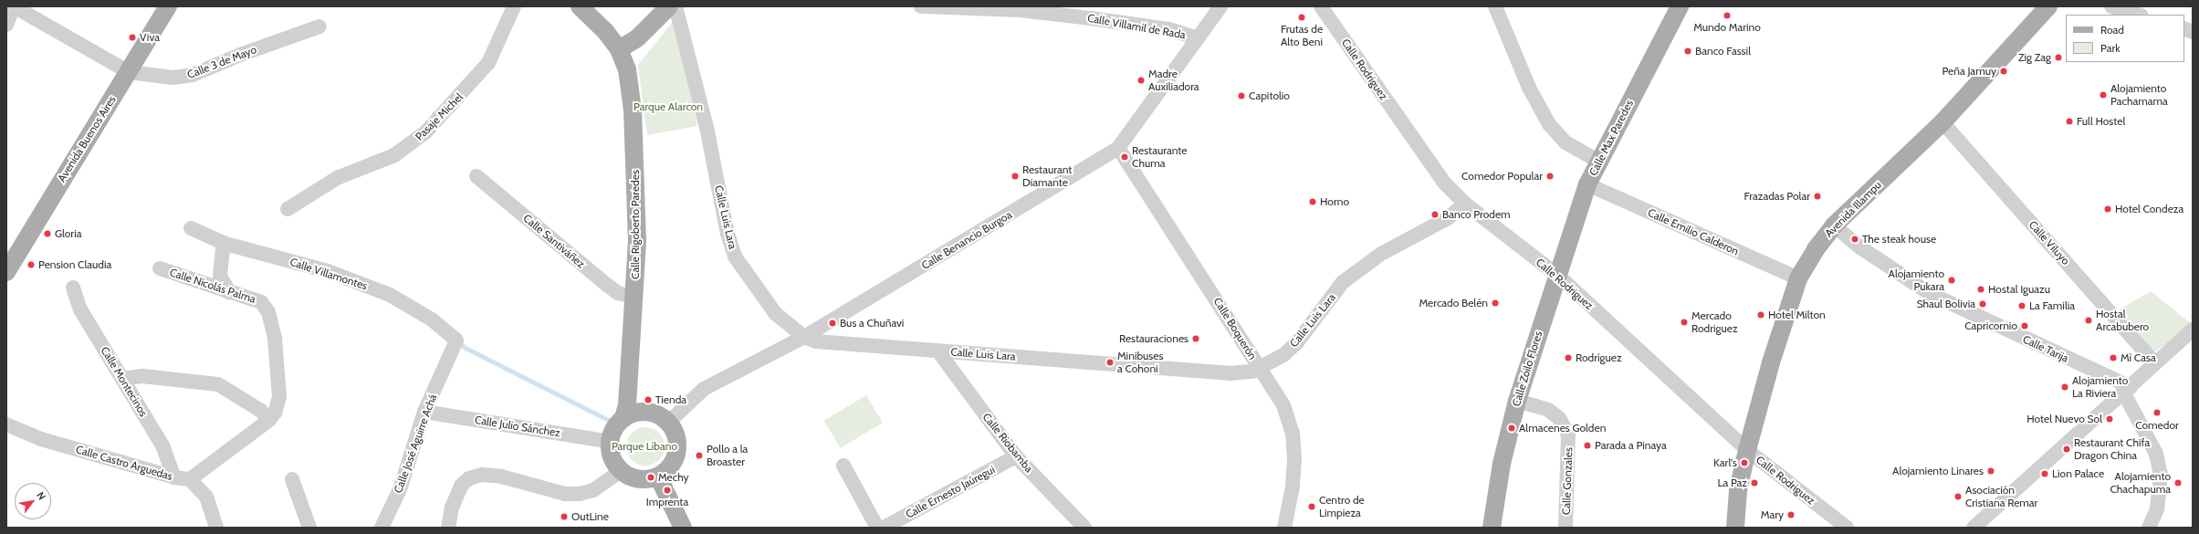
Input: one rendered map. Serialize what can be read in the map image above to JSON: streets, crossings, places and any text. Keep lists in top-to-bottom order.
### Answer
{
  "streets": {
    "main road": [
      "Calle Max Paredes",
      "Avenida Buenos Aires",
      "Avenida Illampu",
      "Calle Rigoberto Paredes",
      "Calle Zoilo Flores"
    ],
    "street": [
      "Calle Villamil de Rada",
      "Calle 3 de Mayo",
      "Calle Rodriguez",
      "Pasaje Michel",
      "Calle Luis Lara",
      "Calle Emilio Calderon",
      "Calle Benancio Burgoa",
      "Calle Santiváñez",
      "Calle Viluyo",
      "Calle Villamontes",
      "Calle Nicolás Palma",
      "Calle Boquerón",
      "Calle Tarija",
      "Calle Montecinos",
      "Calle Julio Sánchez",
      "Calle Riobamba",
      "Calle José Aguirre Achá",
      "Calle Castro Arguedas",
      "Calle Gonzales",
      "Calle Ernesto Jaúregui"
    ]
  },
  "crossings": [
    ["Calle Villamil de Rada", "Calle Benancio Burgoa"],
    ["Calle 3 de Mayo", "Avenida Buenos Aires"],
    ["Calle Rodriguez", "Calle Max Paredes"],
    ["Calle Rodriguez", "Avenida Illampu"],
    ["Calle Rodriguez", "Calle Luis Lara"],
    ["Calle Rodriguez", "Calle Zoilo Flores"],
    ["Calle Max Paredes", "Calle Emilio Calderon"],
    ["Calle Max Paredes", "Calle Zoilo Flores"],
    ["Avenida Illampu", "Calle Emilio Calderon"],
    ["Avenida Illampu", "Calle Viluyo"],
    ["Avenida Illampu", "Calle Tarija"],
    ["Calle Luis Lara", "Calle Benancio Burgoa"],
    ["Calle Luis Lara", "Calle Boquerón"],
    ["Calle Luis Lara", "Calle Riobamba"],
    ["Calle Rigoberto Paredes", "Calle Benancio Burgoa"],
    ["Calle Rigoberto Paredes", "Calle Santiváñez"],
    ["Calle Rigoberto Paredes", "Calle Julio Sánchez"],
    ["Calle Benancio Burgoa", "Calle Boquerón"],
    ["Calle Benancio Burgoa", "Calle Julio Sánchez"],
    ["Calle Villamontes", "Calle José Aguirre Achá"],
    ["Calle Nicolás Palma", "Calle Castro Arguedas"],
    ["Calle Zoilo Flores", "Calle Gonzales"],
    ["Calle Montecinos", "Calle Castro Arguedas"],
    ["Calle Julio Sánchez", "Calle José Aguirre Achá"],
    ["Calle Riobamba", "Calle Ernesto Jaúregui"]
  ],
  "parks": ["Parque Alarcon", "Parque Líbano"],
  "places": [
    "Mundo Marino",
    "Frutas de Alto Beni",
    "Viva",
    "Banco Fassil",
    "Zig Zag",
    "Peña Jamuy",
    "Madre Auxiliadora",
    "Alojamiento Pachamama",
    "Capitolio",
    "Full Hostel",
    "Restaurante Chuma",
    "Restaurant Diamante",
    "Comedor Popular",
    "Frazadas Polar",
    "Horno",
    "Hotel Condeza",
    "Banco Prodem",
    "Gloria",
    "The steak house",
    "Pension Claudia",
    "Alojamiento Pukara",
    "Hostal Iguazu",
    "Mercado Belén",
    "Shaul Bolivia",
    "La Familia",
    "Hotel Milton",
    "Hostal Arcabubero",
    "Mercado Rodriguez",
    "Bus a Chuñavi",
    "Capricornio",
    "Restauraciones",
    "Rodríguez",
    "Mì Casa",
    "Minibuses a Cohoni",
    "Alojamiento La Riviera",
    "Tienda",
    "Comedor",
    "Hotel Nuevo Sol",
    "Almacenes Golden",
    "Parada a Pinaya",
    "Restaurant Chifa Dragon China",
    "Pollo a la Broaster",
    "Karl's",
    "Alojamiento Linares",
    "Lion Palace",
    "Mechy",
    "La Paz",
    "Alojamiento Chachapuma",
    "Imprenta",
    "Asociación Cristiana Remar",
    "Centro de Limpieza",
    "Mary",
    "OutLine"
  ],
  "legend": ["Road", "Park"],
  "north": "top right"
}
